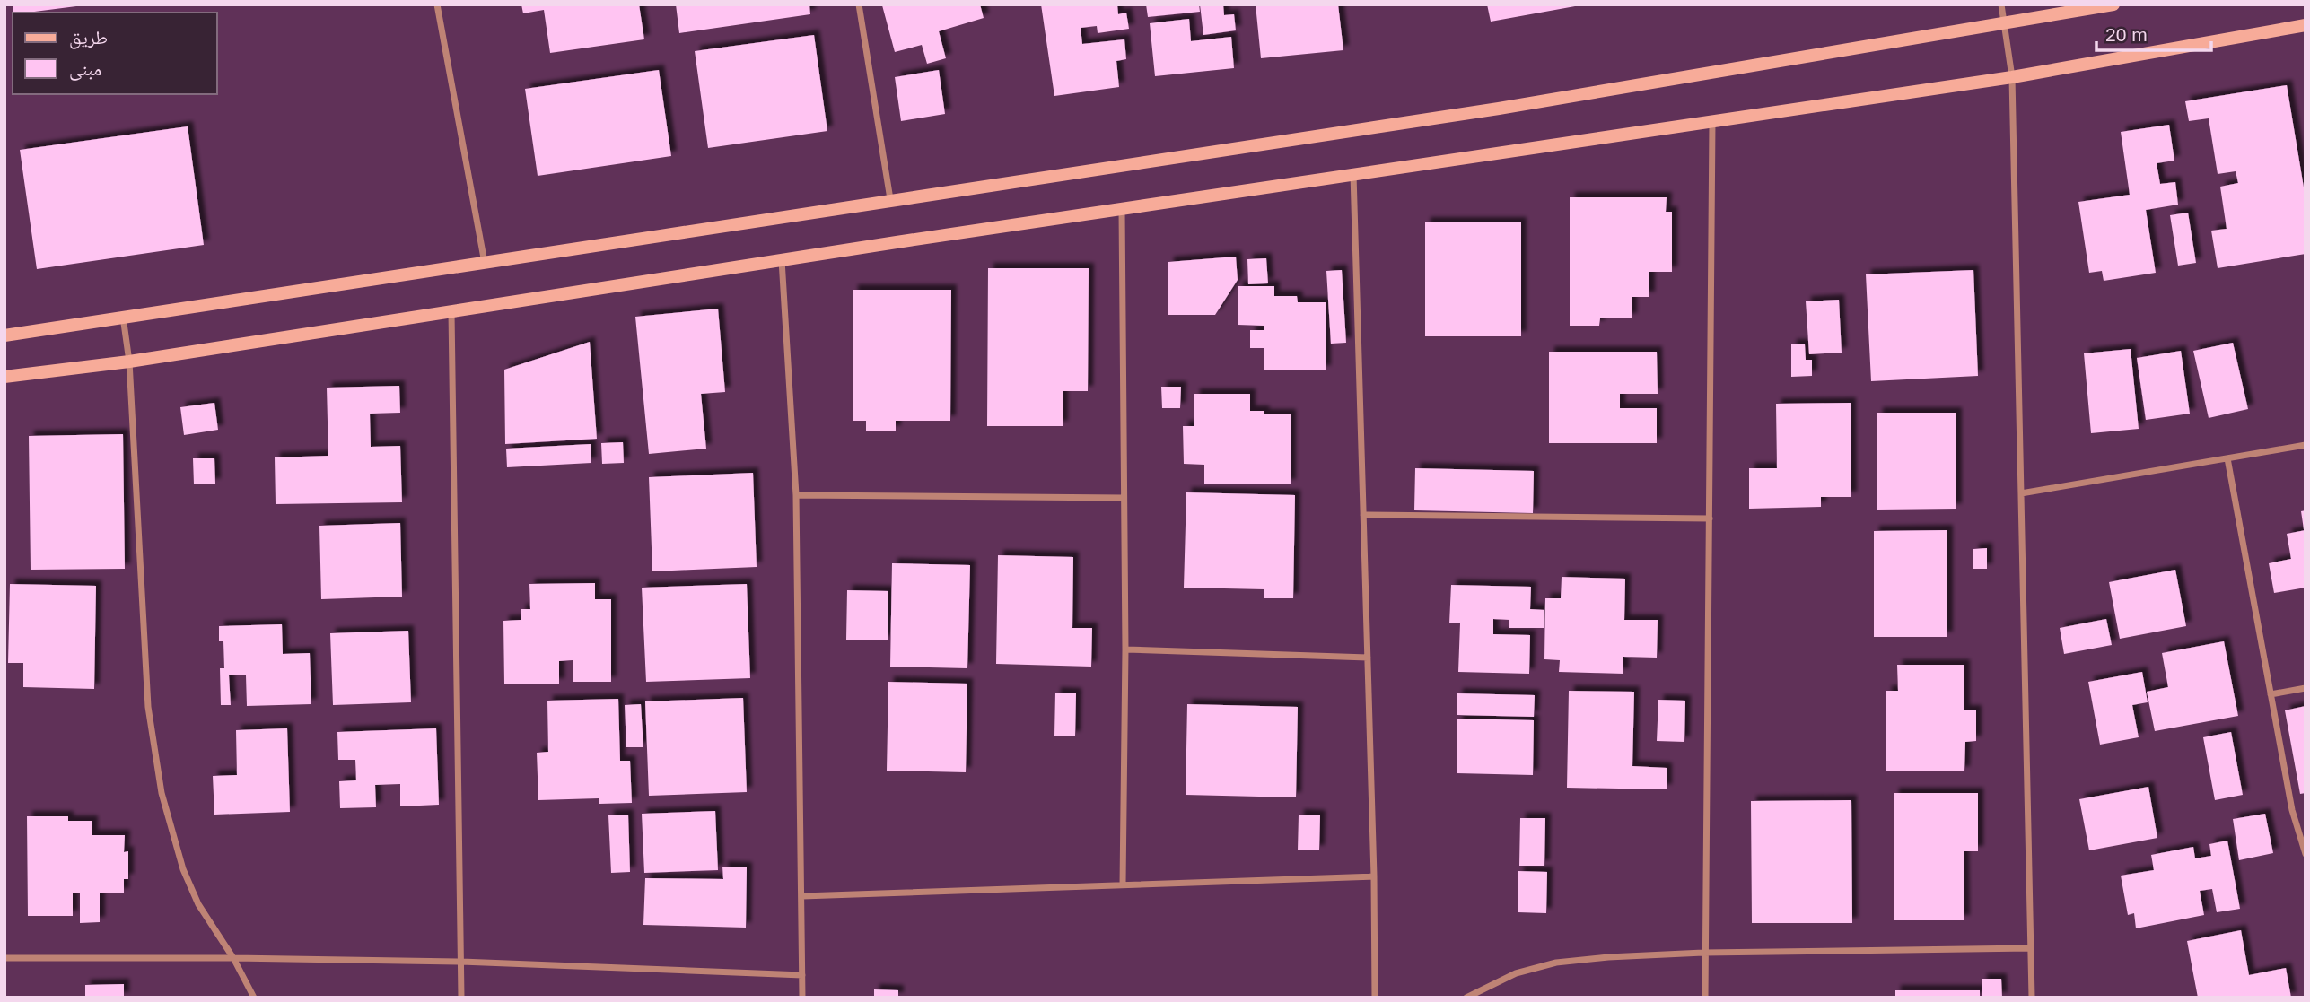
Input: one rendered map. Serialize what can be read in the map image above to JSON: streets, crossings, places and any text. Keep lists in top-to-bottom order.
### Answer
{
  "legend": ["طريق", "مبنى"],
  "scale_bar": "20 m"
}
